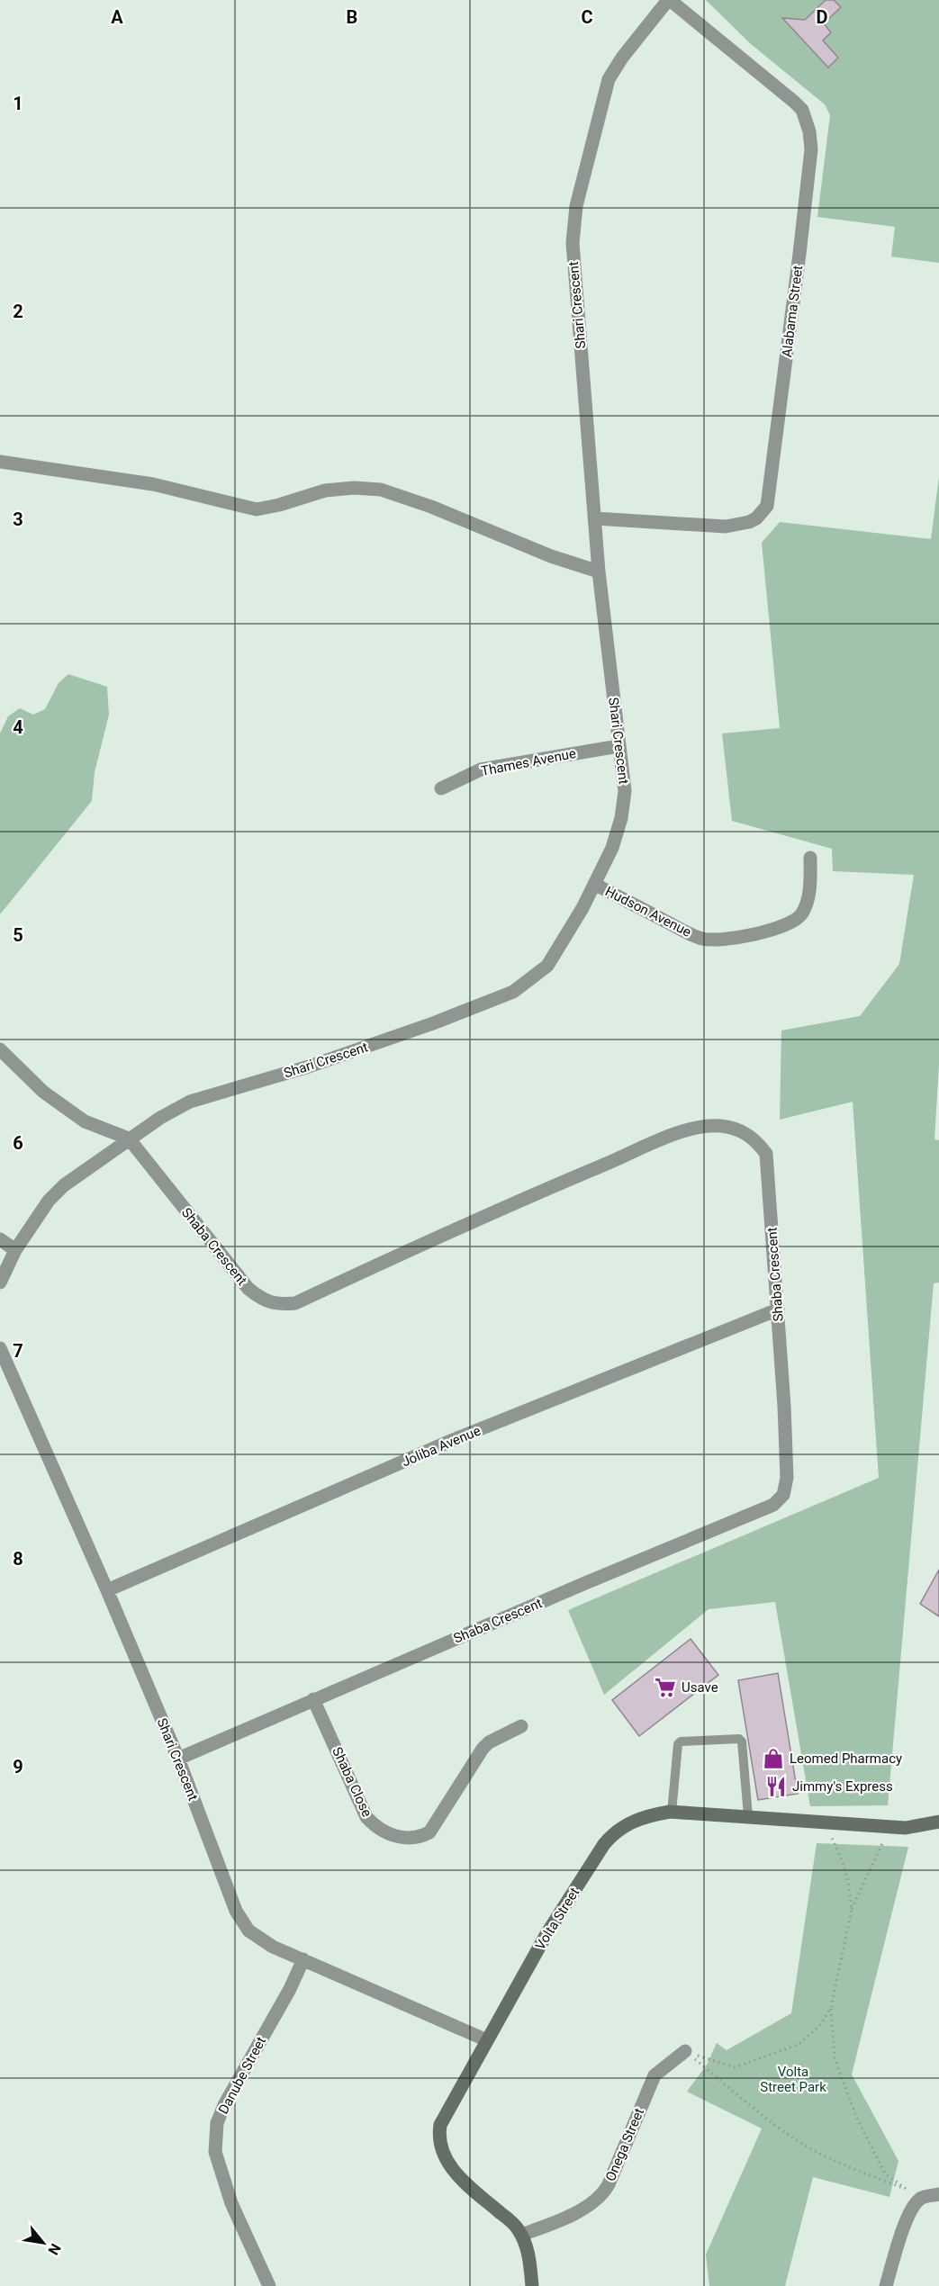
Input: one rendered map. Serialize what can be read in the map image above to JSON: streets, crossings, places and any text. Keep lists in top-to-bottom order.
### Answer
{
  "streets": {
    "street": [
      "Shari Crescent",
      "Alabama Street",
      "Thames Avenue",
      "Hudson Avenue",
      "Shaba Crescent",
      "Joliba Avenue",
      "Shaba Close",
      "Volta Street",
      "Danube Street",
      "Onega Street"
    ]
  },
  "crossings": [
    ["Shari Crescent", "Alabama Street"],
    ["Shari Crescent", "Thames Avenue"],
    ["Shari Crescent", "Hudson Avenue"],
    ["Shari Crescent", "Shaba Crescent"],
    ["Shari Crescent", "Joliba Avenue"],
    ["Shari Crescent", "Volta Street"],
    ["Shari Crescent", "Danube Street"],
    ["Shaba Crescent", "Joliba Avenue"],
    ["Shaba Crescent", "Shaba Close"],
    ["Volta Street", "Onega Street"]
  ],
  "parks": ["Volta Street Park"],
  "places": {
    "supermarket": ["Usave"],
    "shop": ["Leomed Pharmacy"],
    "restaurant": ["Jimmy's Express"]
  },
  "north": "bottom right",
  "grid": {
    "columns": [
      "A",
      "B",
      "C",
      "D"
    ],
    "rows": [
      "1",
      "2",
      "3",
      "4",
      "5",
      "6",
      "7",
      "8",
      "9"
    ]
  }
}
